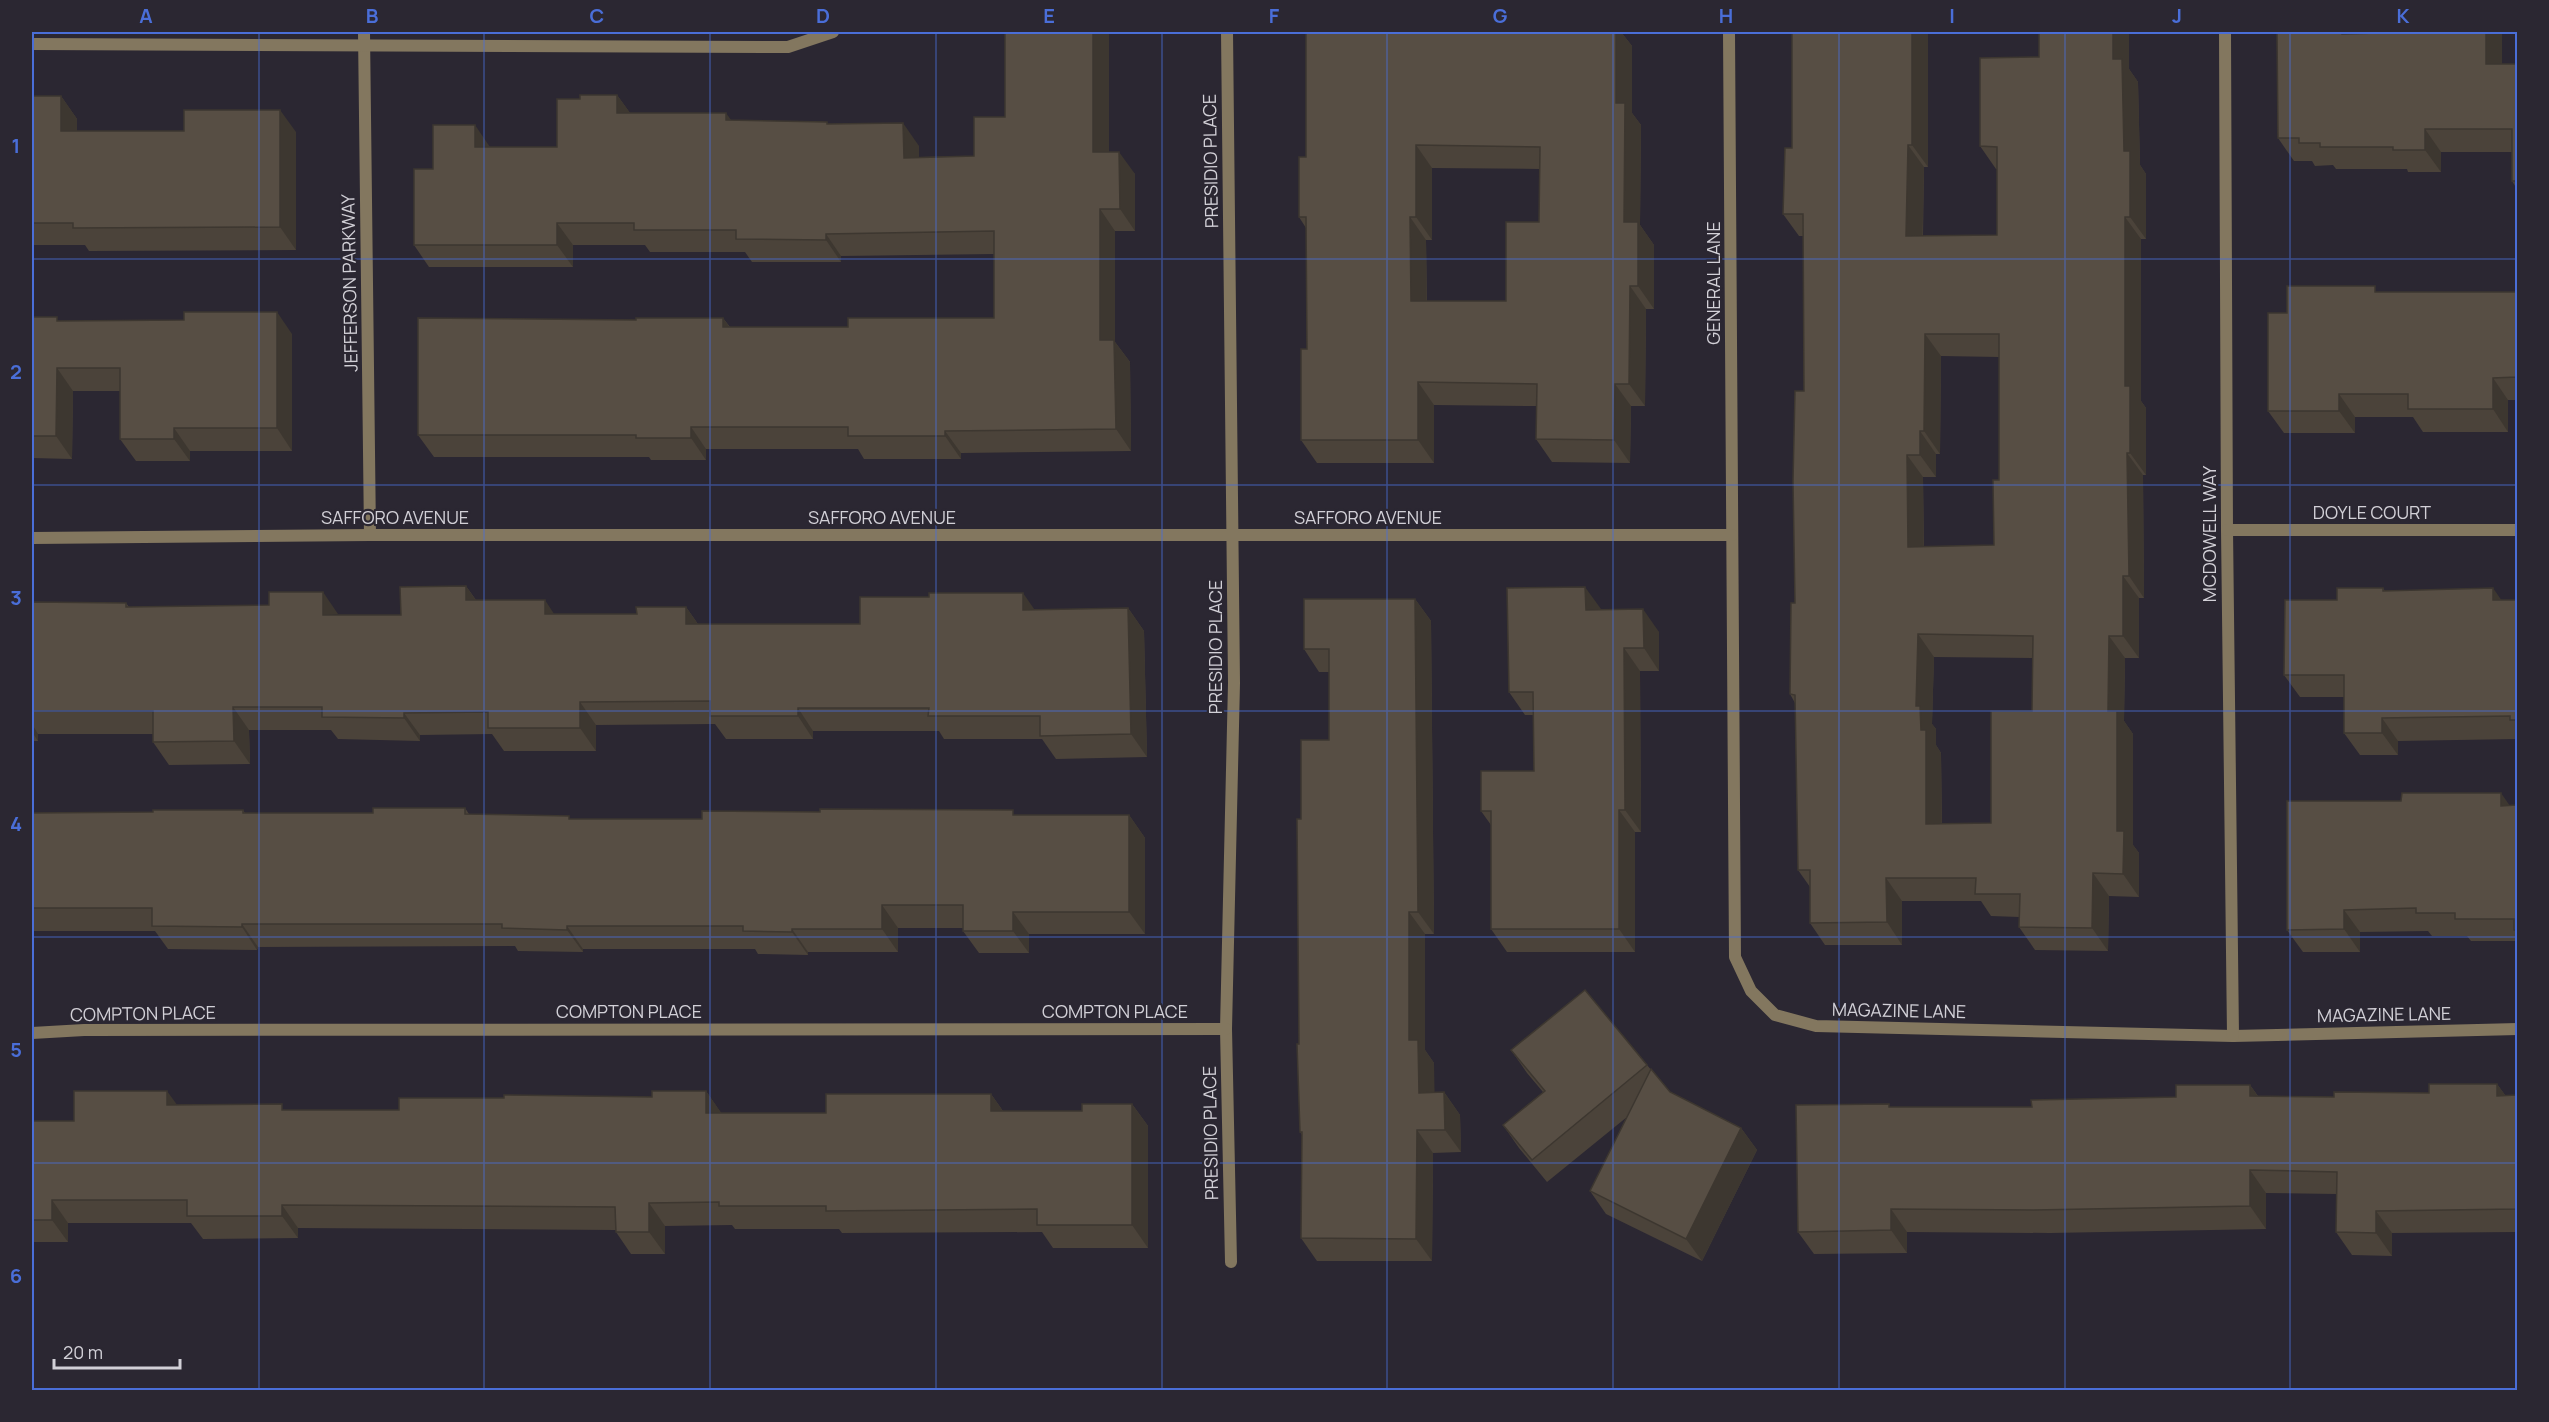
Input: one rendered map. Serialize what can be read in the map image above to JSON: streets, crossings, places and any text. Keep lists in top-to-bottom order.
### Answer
{
  "streets": {
    "street": [
      "PRESIDIO PLACE",
      "JEFFERSON PARKWAY",
      "GENERAL LANE",
      "DOYLE COURT",
      "SAFFORO AVENUE",
      "MCDOWELL WAY",
      "MAGAZINE LANE",
      "COMPTON PLACE"
    ]
  },
  "crossings": [
    ["PRESIDIO PLACE", "SAFFORO AVENUE"],
    ["PRESIDIO PLACE", "COMPTON PLACE"],
    ["JEFFERSON PARKWAY", "SAFFORO AVENUE"],
    ["GENERAL LANE", "SAFFORO AVENUE"],
    ["GENERAL LANE", "MAGAZINE LANE"],
    ["DOYLE COURT", "MCDOWELL WAY"],
    ["SAFFORO AVENUE", "MAGAZINE LANE"],
    ["MCDOWELL WAY", "MAGAZINE LANE"]
  ],
  "scale_bar": "20 m",
  "grid": {
    "columns": [
      "A",
      "B",
      "C",
      "D",
      "E",
      "F",
      "G",
      "H",
      "I",
      "J",
      "K"
    ],
    "rows": [
      "1",
      "2",
      "3",
      "4",
      "5",
      "6"
    ]
  }
}
